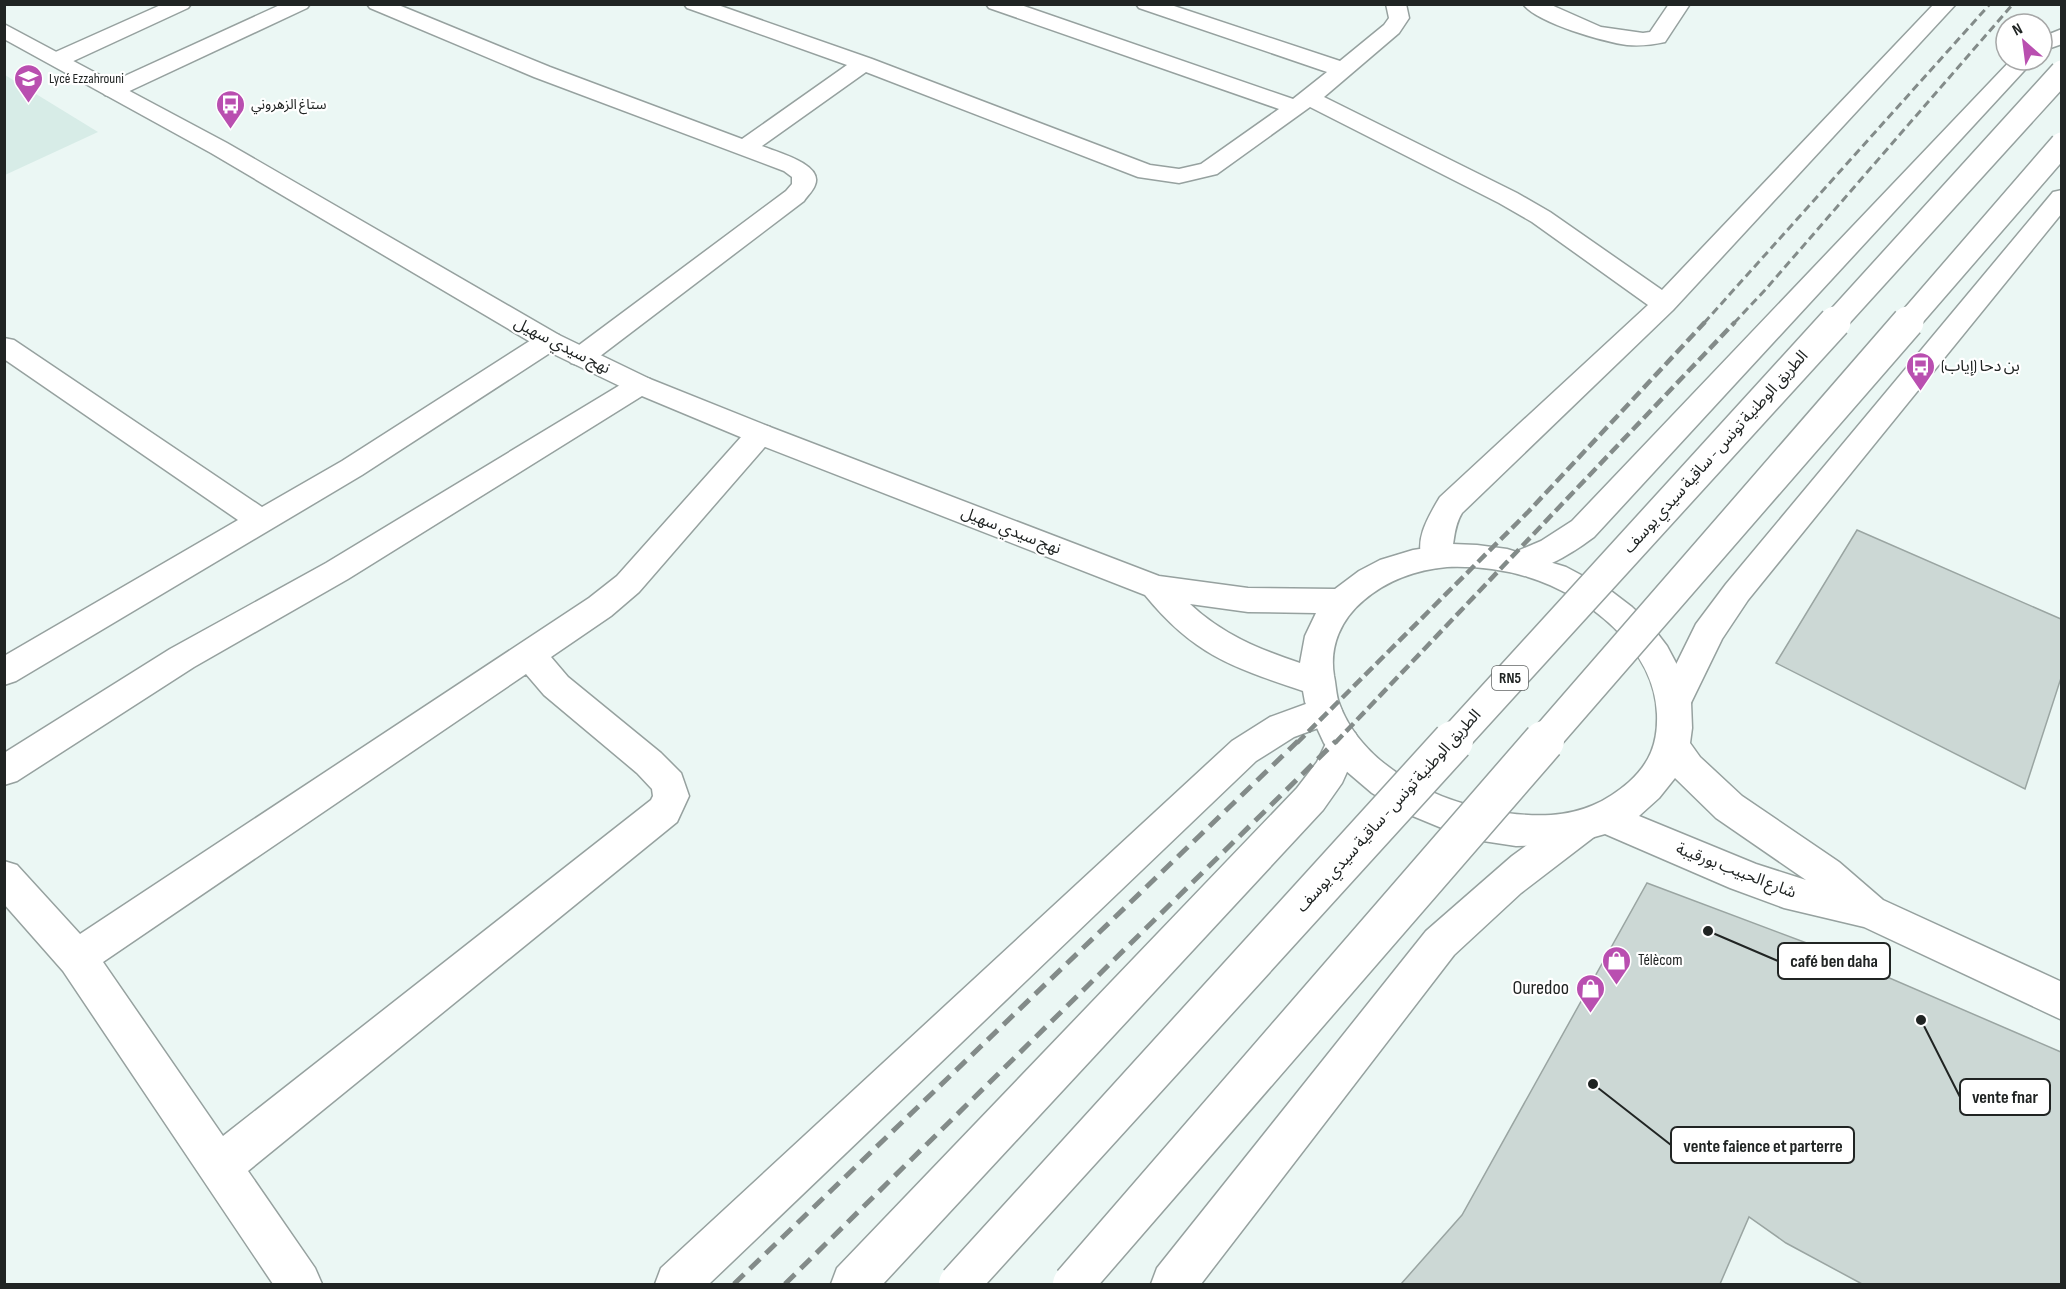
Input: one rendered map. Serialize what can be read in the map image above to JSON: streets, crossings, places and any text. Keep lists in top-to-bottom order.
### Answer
{
  "streets": {
    "main road": [
      "نهج سيدي سهيل",
      "الطريق الوطنية تونس - ساقية سيدي يوسف",
      "RN5",
      "شارع الحبيب بورقيبة"
    ]
  },
  "places": {
    "school or university": ["Lycé Ezzahrouni"],
    "bus stop": ["ستاغ الزهروني", "بن دحا (إياب)"],
    "other": ["café ben daha", "vente fnar", "vente faience et parterre"],
    "shop": ["Télècom", "Ouredoo"]
  },
  "north": "top left"
}
